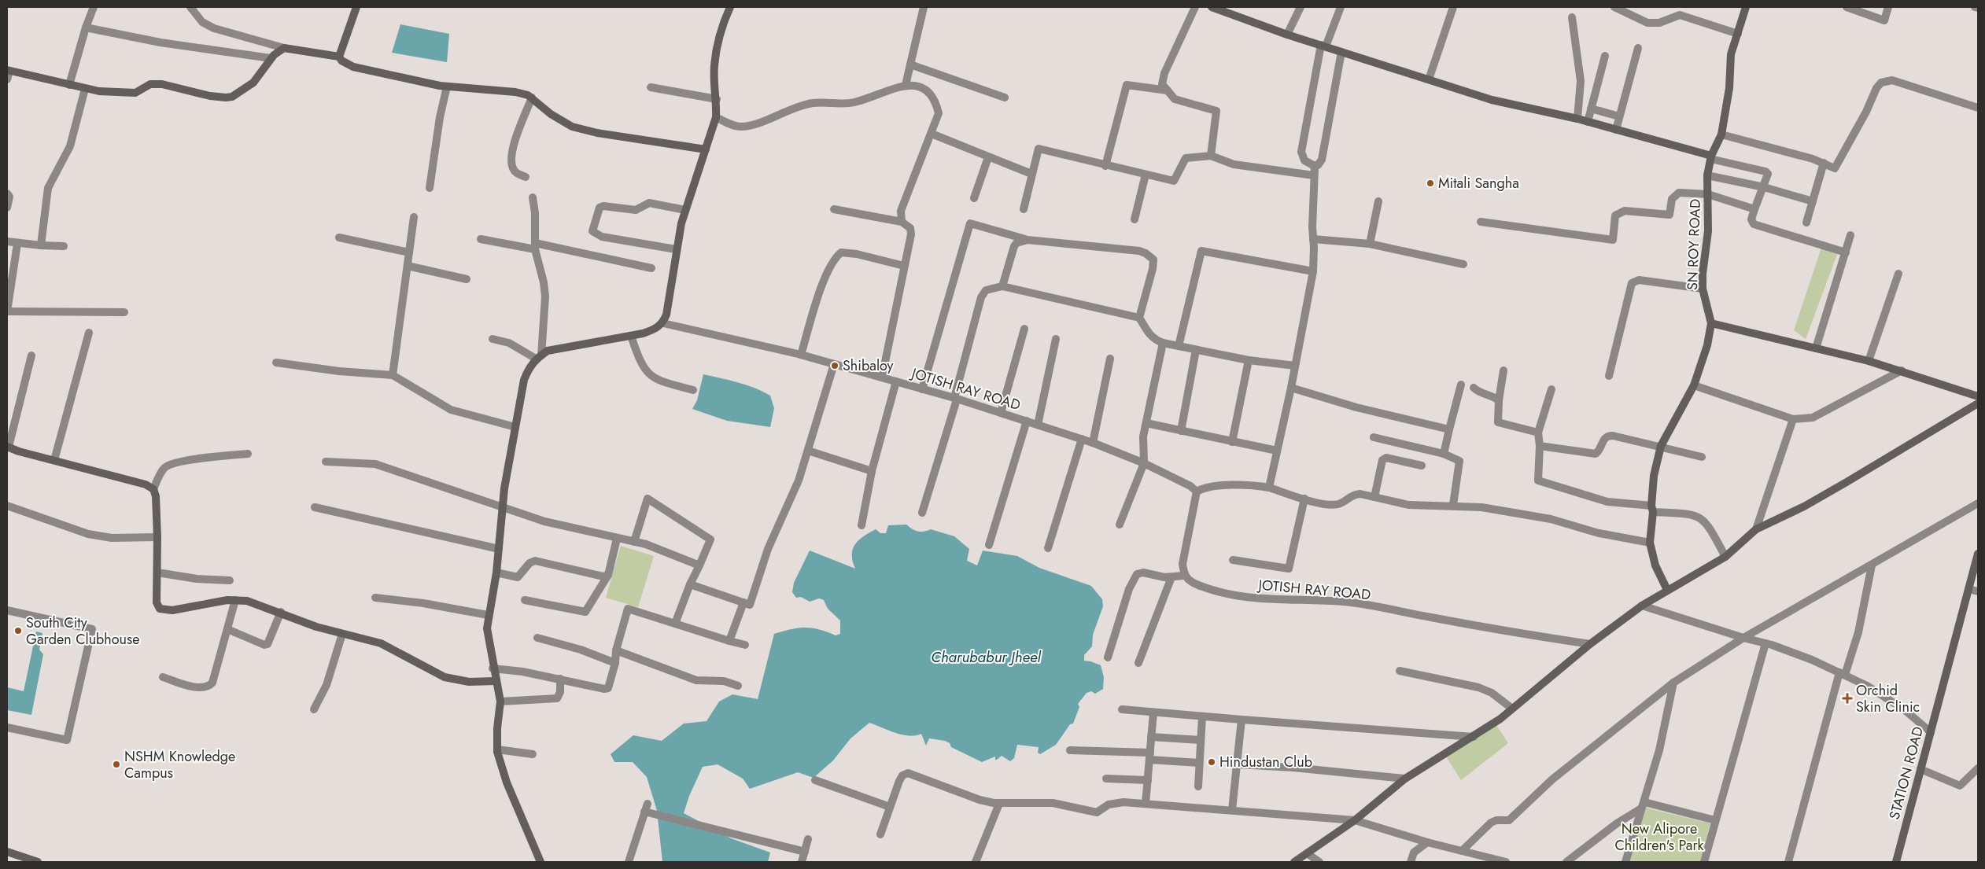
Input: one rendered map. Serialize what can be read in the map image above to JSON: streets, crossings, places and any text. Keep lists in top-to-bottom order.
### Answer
{
  "streets": {
    "street": ["SN ROY ROAD", "JOTISH RAY ROAD", "STATION ROAD"]
  },
  "water": ["Charubabur Jheel"],
  "parks": ["New Alipore Children's Park"],
  "places": {
    "other": [
      "Mitali Sangha",
      "Shibaloy",
      "South City Garden Clubhouse",
      "Hindustan Club",
      "NSHM Knowledge Campus"
    ],
    "health": ["Orchid Skin Clinic"]
  }
}
